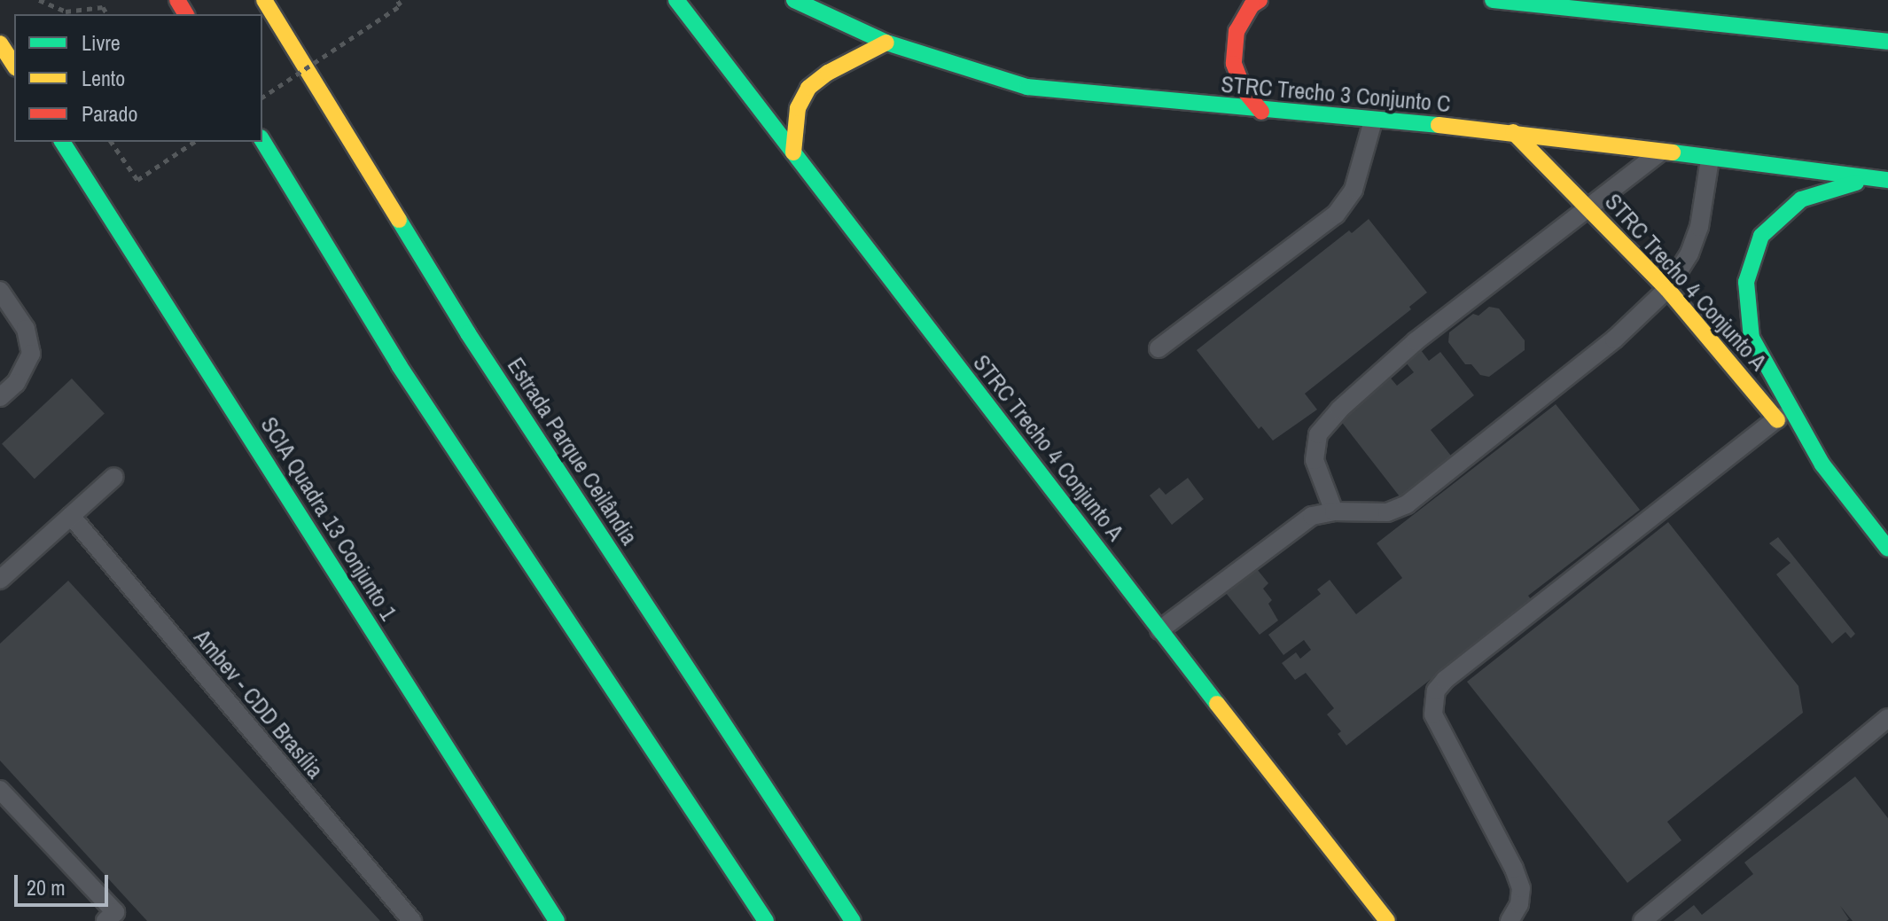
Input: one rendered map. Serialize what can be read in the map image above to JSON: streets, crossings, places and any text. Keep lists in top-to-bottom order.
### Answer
{
  "streets": {
    "main road": [
      "STRC Trecho 3 Conjunto C",
      "STRC Trecho 4 Conjunto A",
      "Estrada Parque Ceilândia",
      "SCIA Quadra 13 Conjunto 1"
    ],
    "lane": ["Ambev - CDD Brasília"]
  },
  "crossings": [
    ["STRC Trecho 3 Conjunto C", "STRC Trecho 4 Conjunto A"]
  ],
  "legend": ["Livre", "Lento", "Parado"],
  "scale_bar": "20 m"
}
